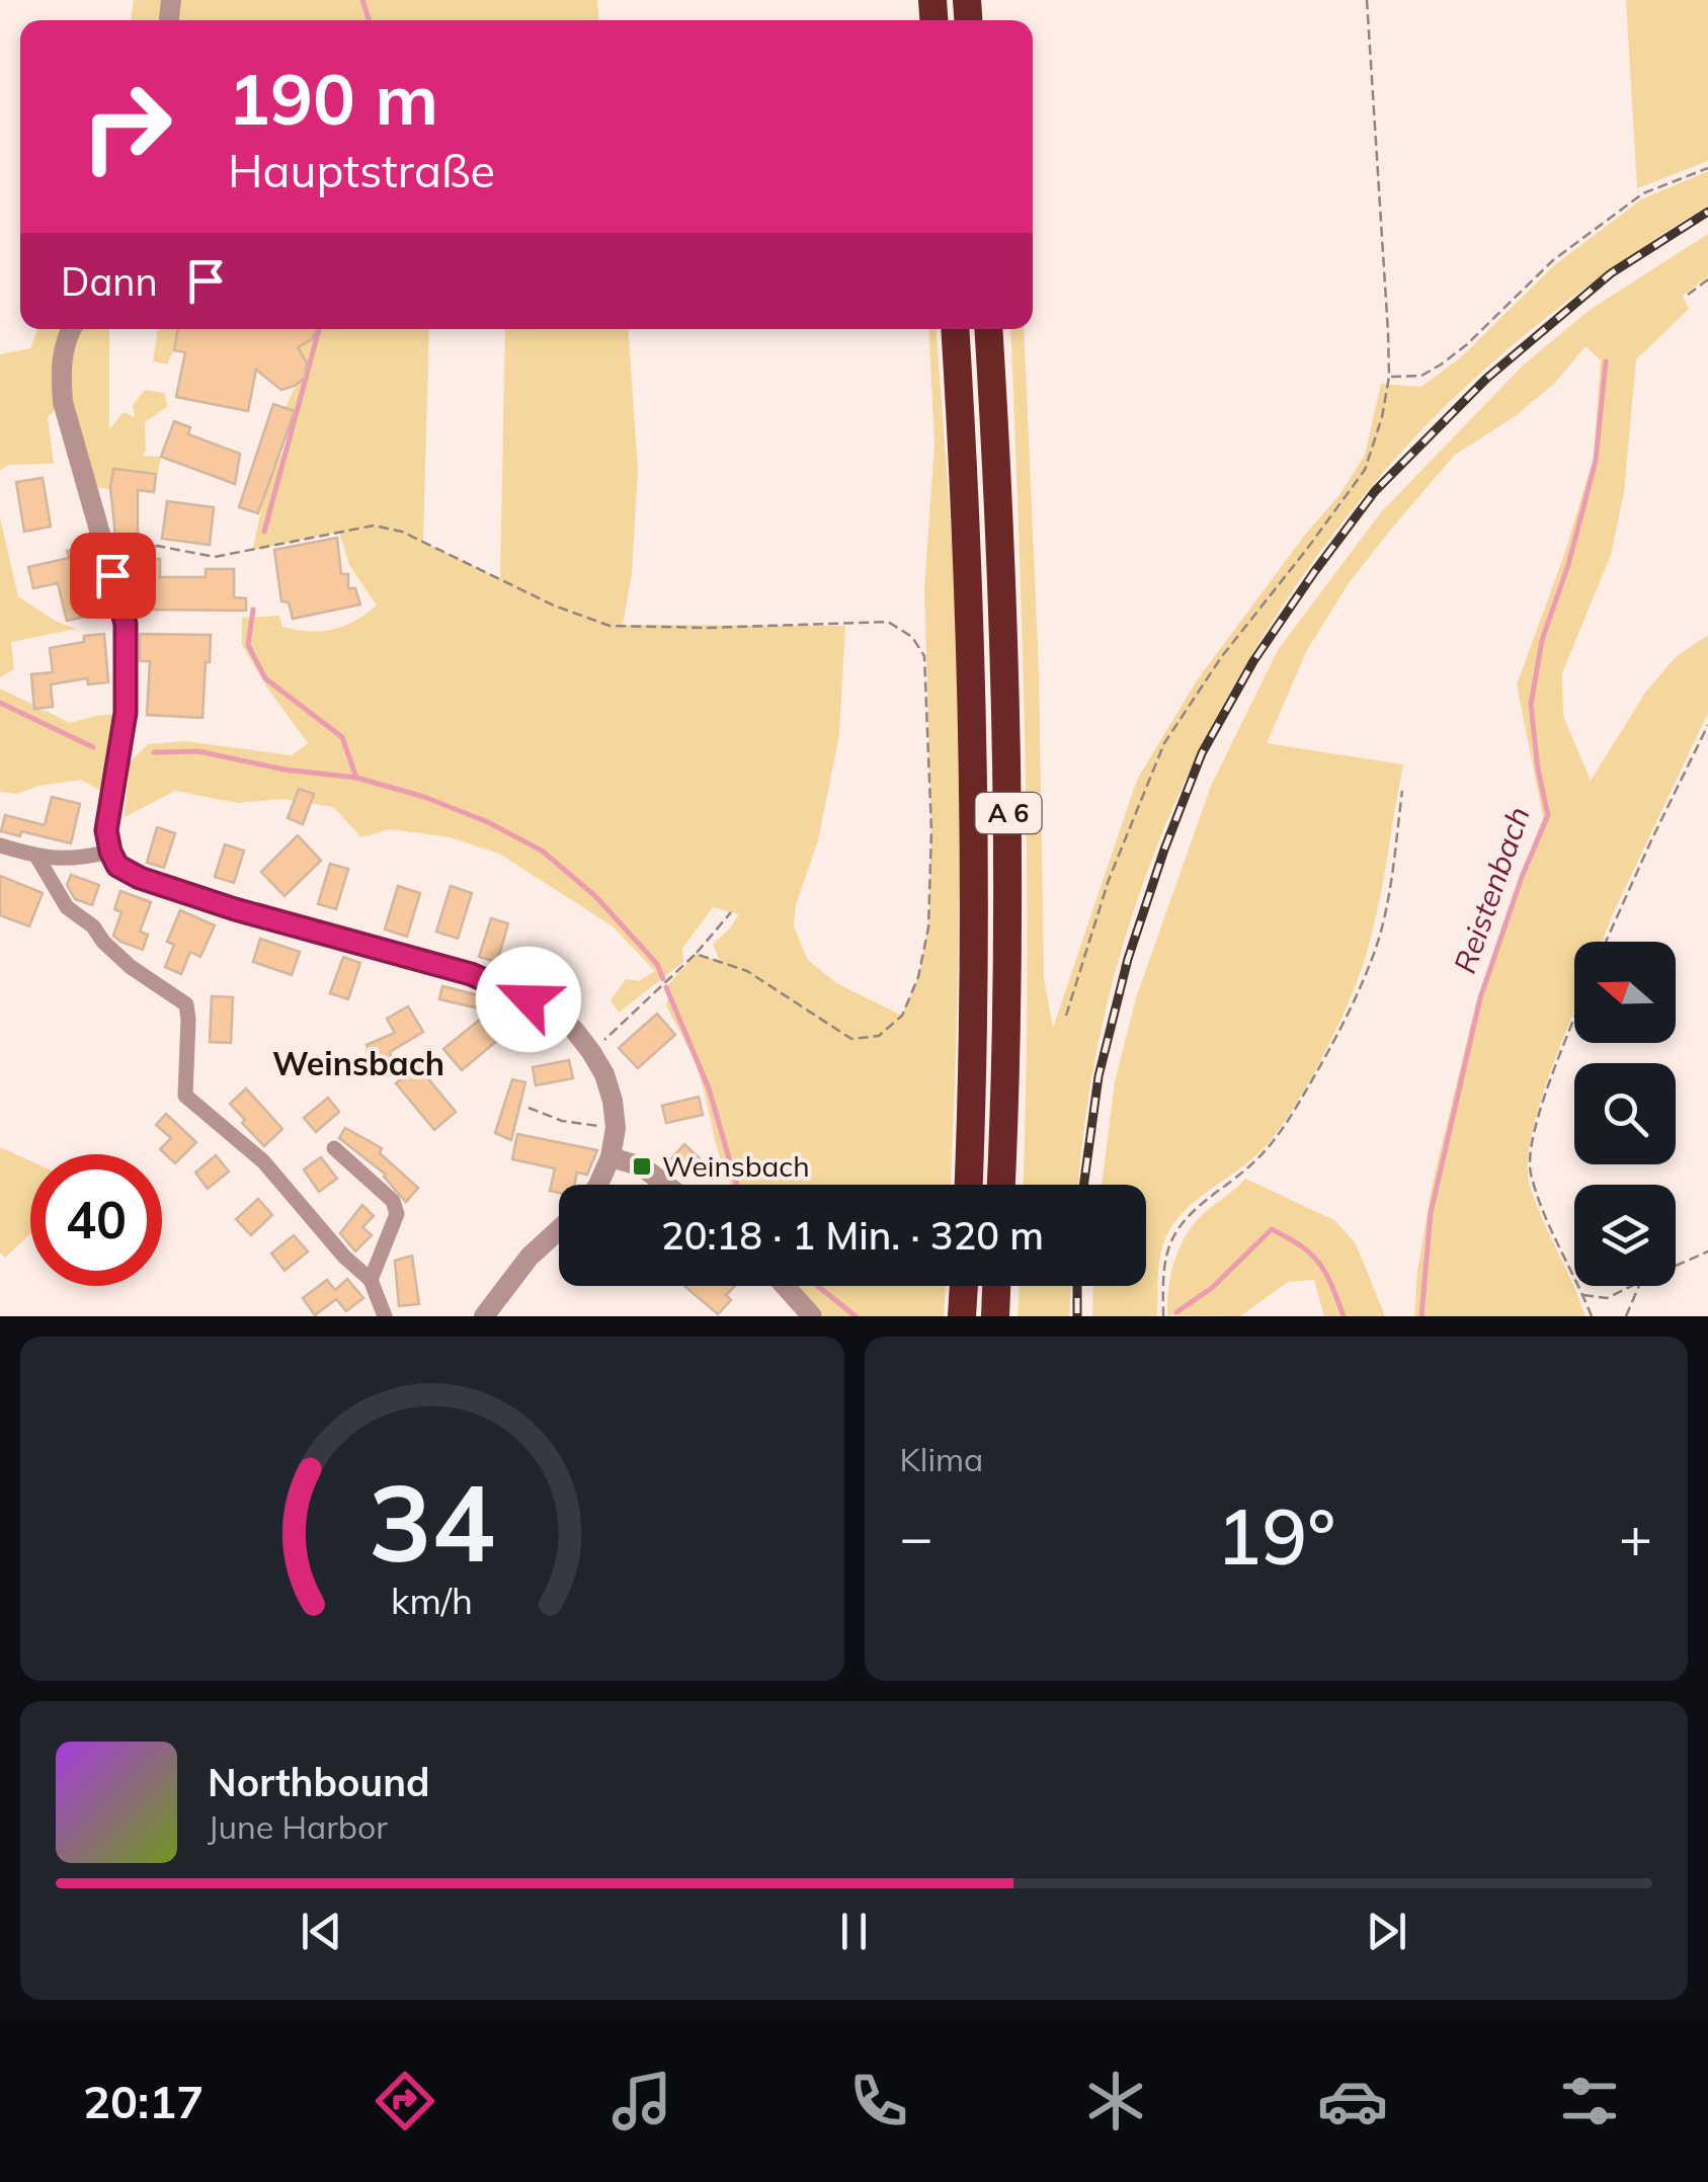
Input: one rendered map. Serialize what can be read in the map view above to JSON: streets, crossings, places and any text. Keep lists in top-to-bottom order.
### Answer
{
  "streets": {
    "highway": ["A 6"]
  },
  "districts": ["Weinsbach"],
  "water": ["Reistenbach"],
  "places": {
    "transit": ["Weinsbach"]
  },
  "north": "left",
  "page": {
    "turn": ["190 m", "Hauptstraße"],
    "then": "Dann",
    "limit": "40",
    "trip": "20:18 · 1 Min. · 320 m",
    "tile": "Klima",
    "heat": ["−", "19°", "+"],
    "song": ["Northbound", "June Harbor"],
    "tabs": "20:17",
    "gauge": ["34", "km/h"]
  }
}
